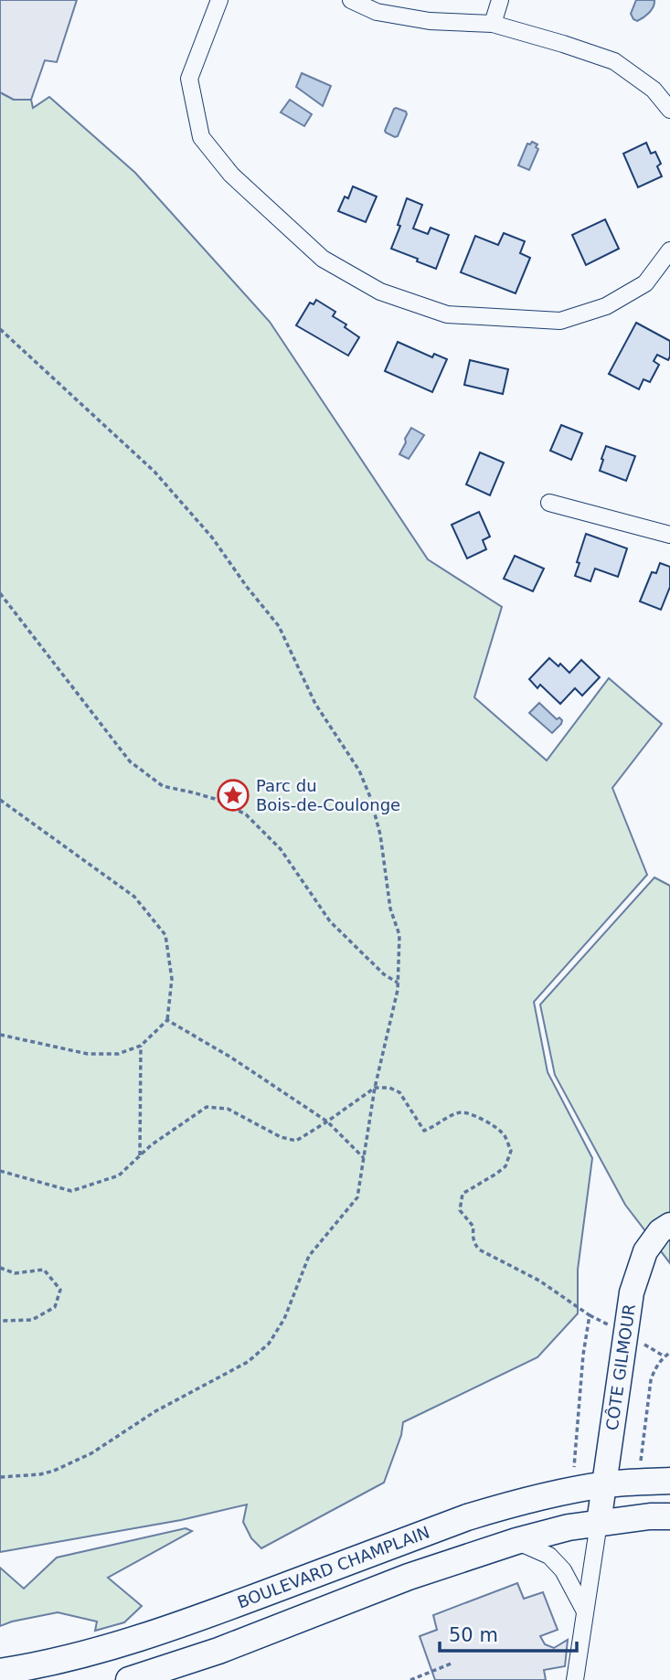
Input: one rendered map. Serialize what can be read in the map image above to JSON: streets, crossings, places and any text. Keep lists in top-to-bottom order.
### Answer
{
  "streets": {
    "main road": ["BOULEVARD CHAMPLAIN"],
    "street": ["CÔTE GILMOUR"]
  },
  "crossings": [
    ["CÔTE GILMOUR", "BOULEVARD CHAMPLAIN"]
  ],
  "places": {
    "place": ["Parc du Bois-de-Coulonge"]
  },
  "scale_bar": "50 m"
}
